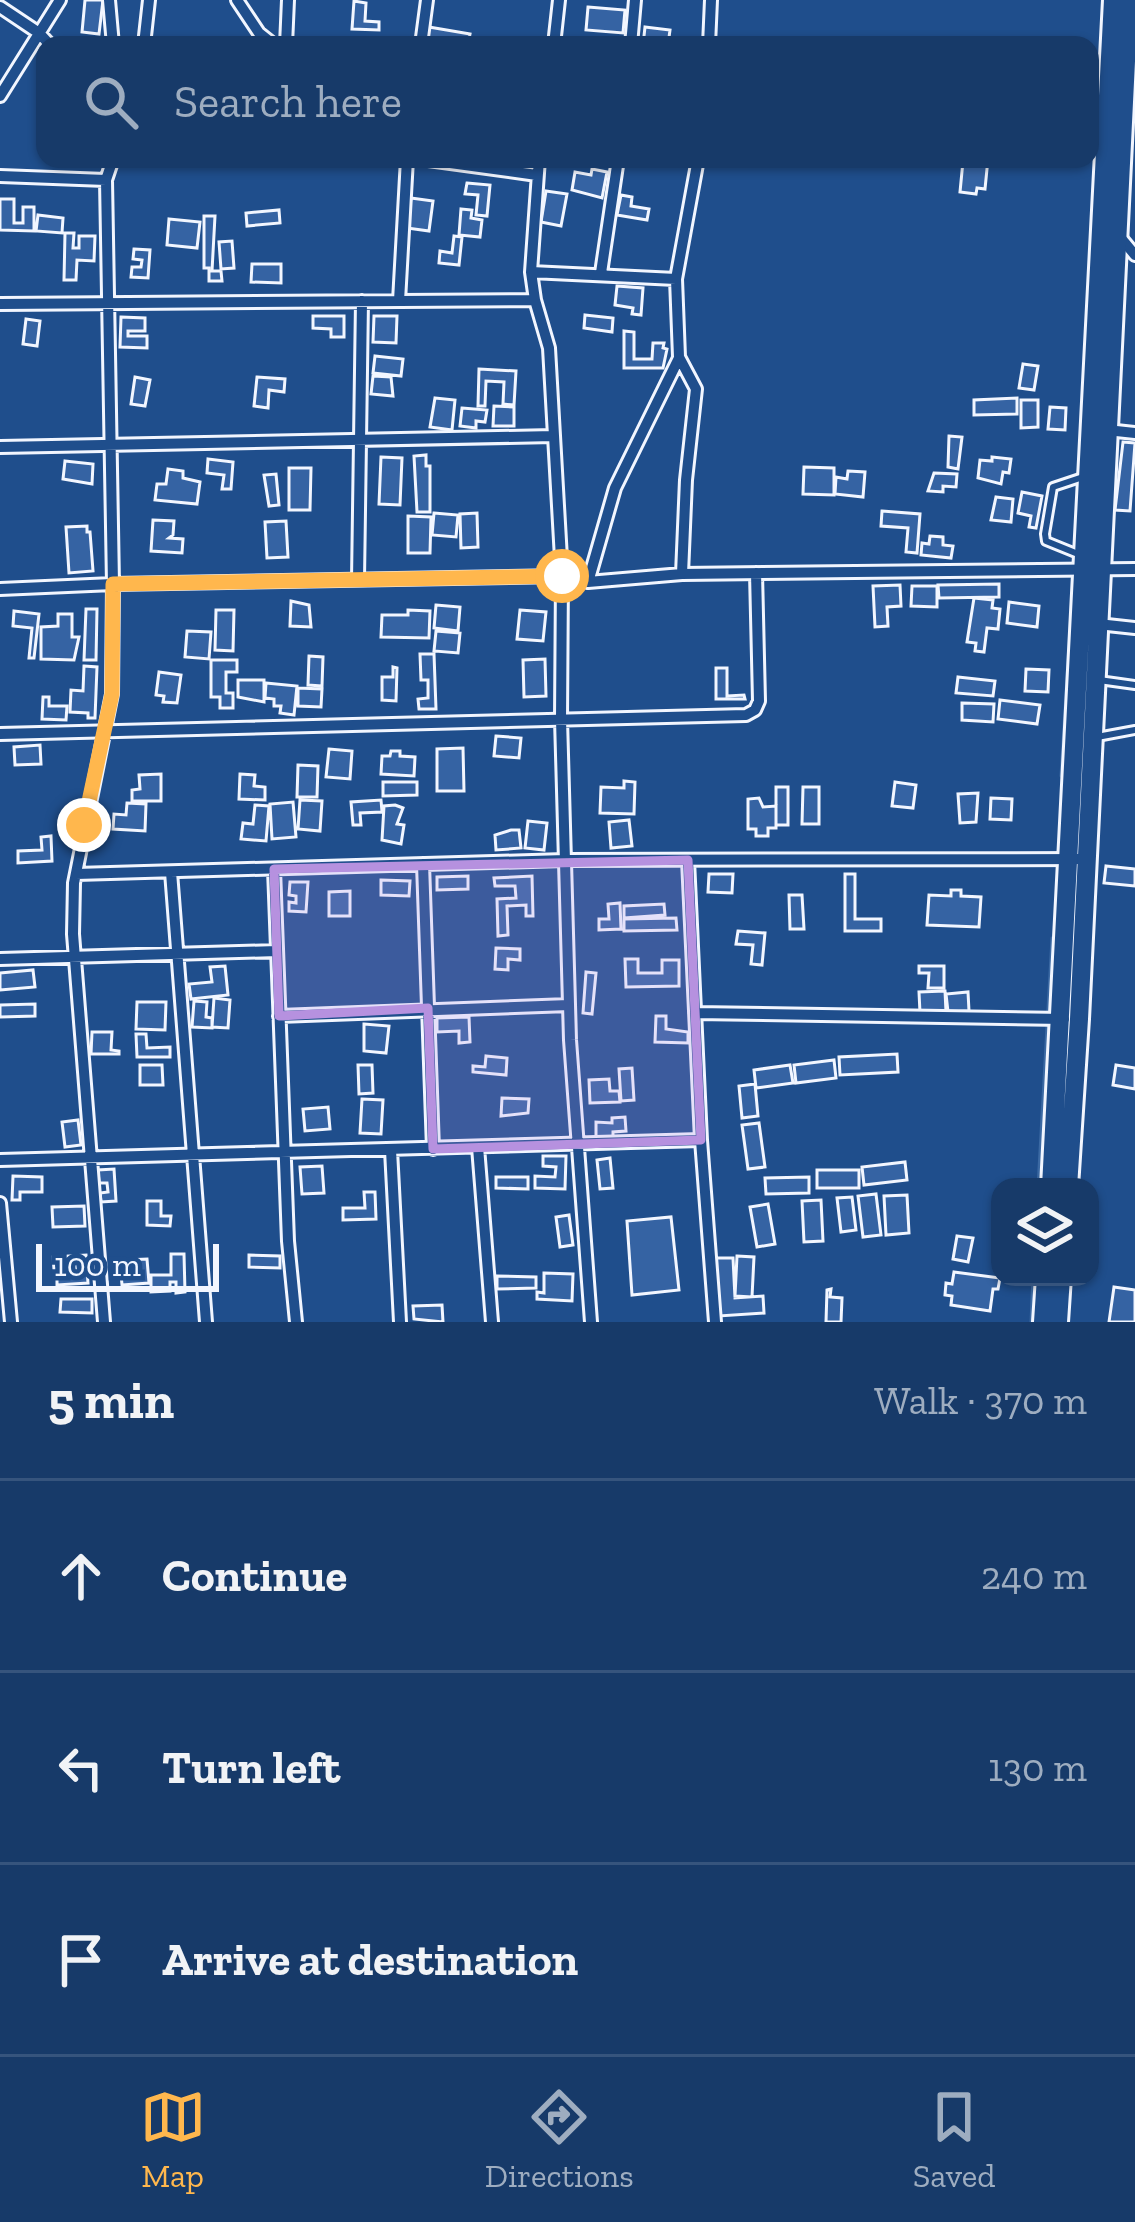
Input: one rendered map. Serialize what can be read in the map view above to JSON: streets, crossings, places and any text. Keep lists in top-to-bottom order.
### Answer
{
  "scale_bar": "100 m",
  "page": {
    "search": "Search here",
    "scale": "100 m",
    "heading": ["5 min", "Walk · 370 m"],
    "list": [
      ["Continue", "240 m"],
      ["Turn left", "130 m"],
      "Arrive at destination"
    ],
    "nav": ["Map", "Directions", "Saved"]
  }
}
